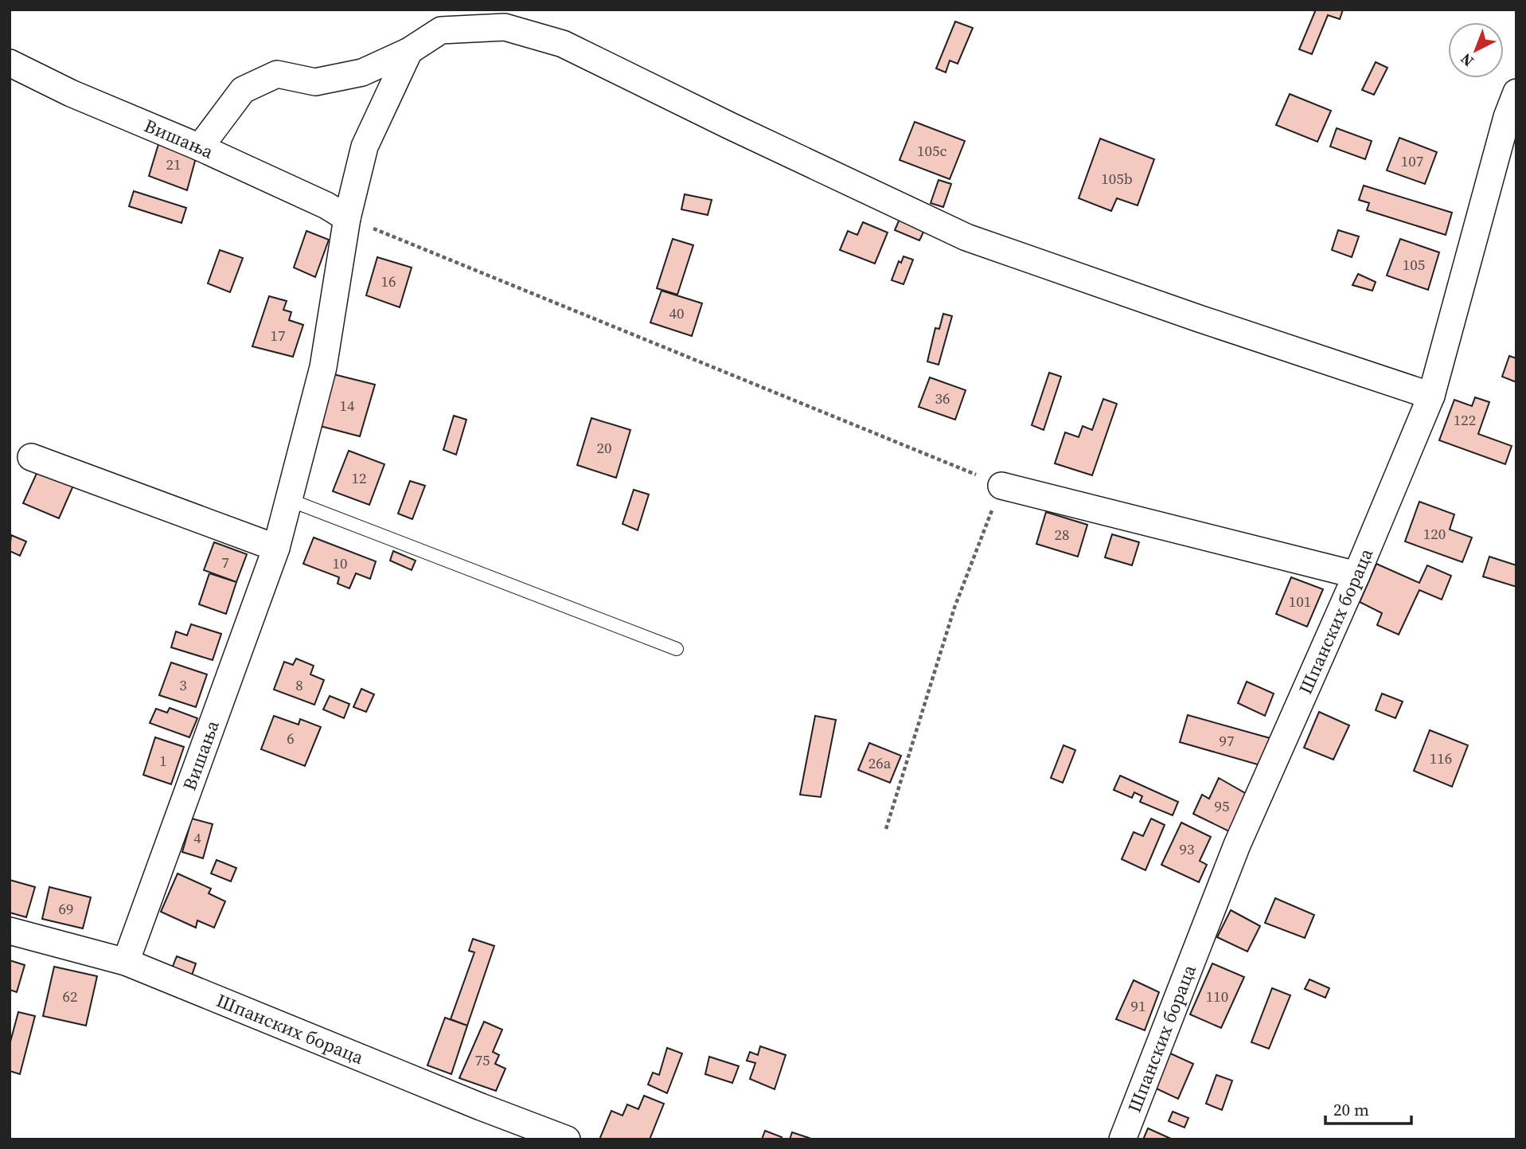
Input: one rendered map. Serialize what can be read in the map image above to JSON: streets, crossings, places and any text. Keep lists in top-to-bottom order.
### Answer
{
  "streets": {
    "street": ["Вишања", "Шпанских бораца"]
  },
  "crossings": [
    ["Вишања", "Шпанских бораца"]
  ],
  "house_numbers": [
    "105c",
    "107",
    "21",
    "105b",
    "105",
    "16",
    "40",
    "17",
    "36",
    "14",
    "122",
    "20",
    "12",
    "120",
    "28",
    "7",
    "10",
    "101",
    "3",
    "8",
    "6",
    "97",
    "116",
    "1",
    "26a",
    "95",
    "4",
    "93",
    "69",
    "62",
    "110",
    "91",
    "75"
  ],
  "scale_bar": "20 m",
  "north": "bottom left"
}
